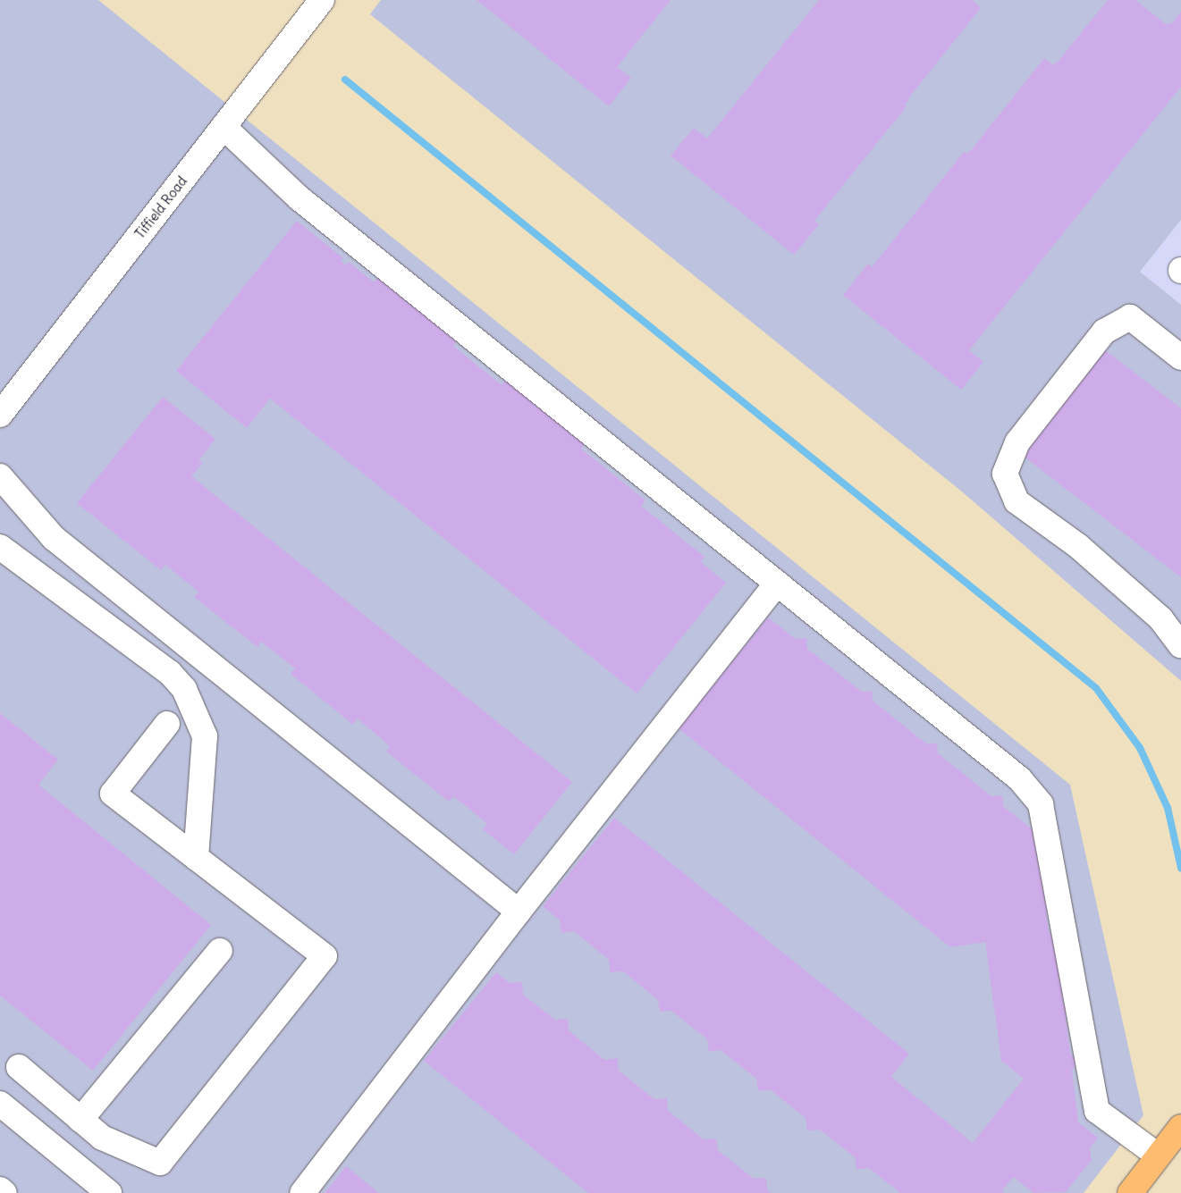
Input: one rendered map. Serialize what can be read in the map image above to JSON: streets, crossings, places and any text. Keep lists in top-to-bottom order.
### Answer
{
  "streets": {
    "street": ["Tiffield Road"]
  }
}
